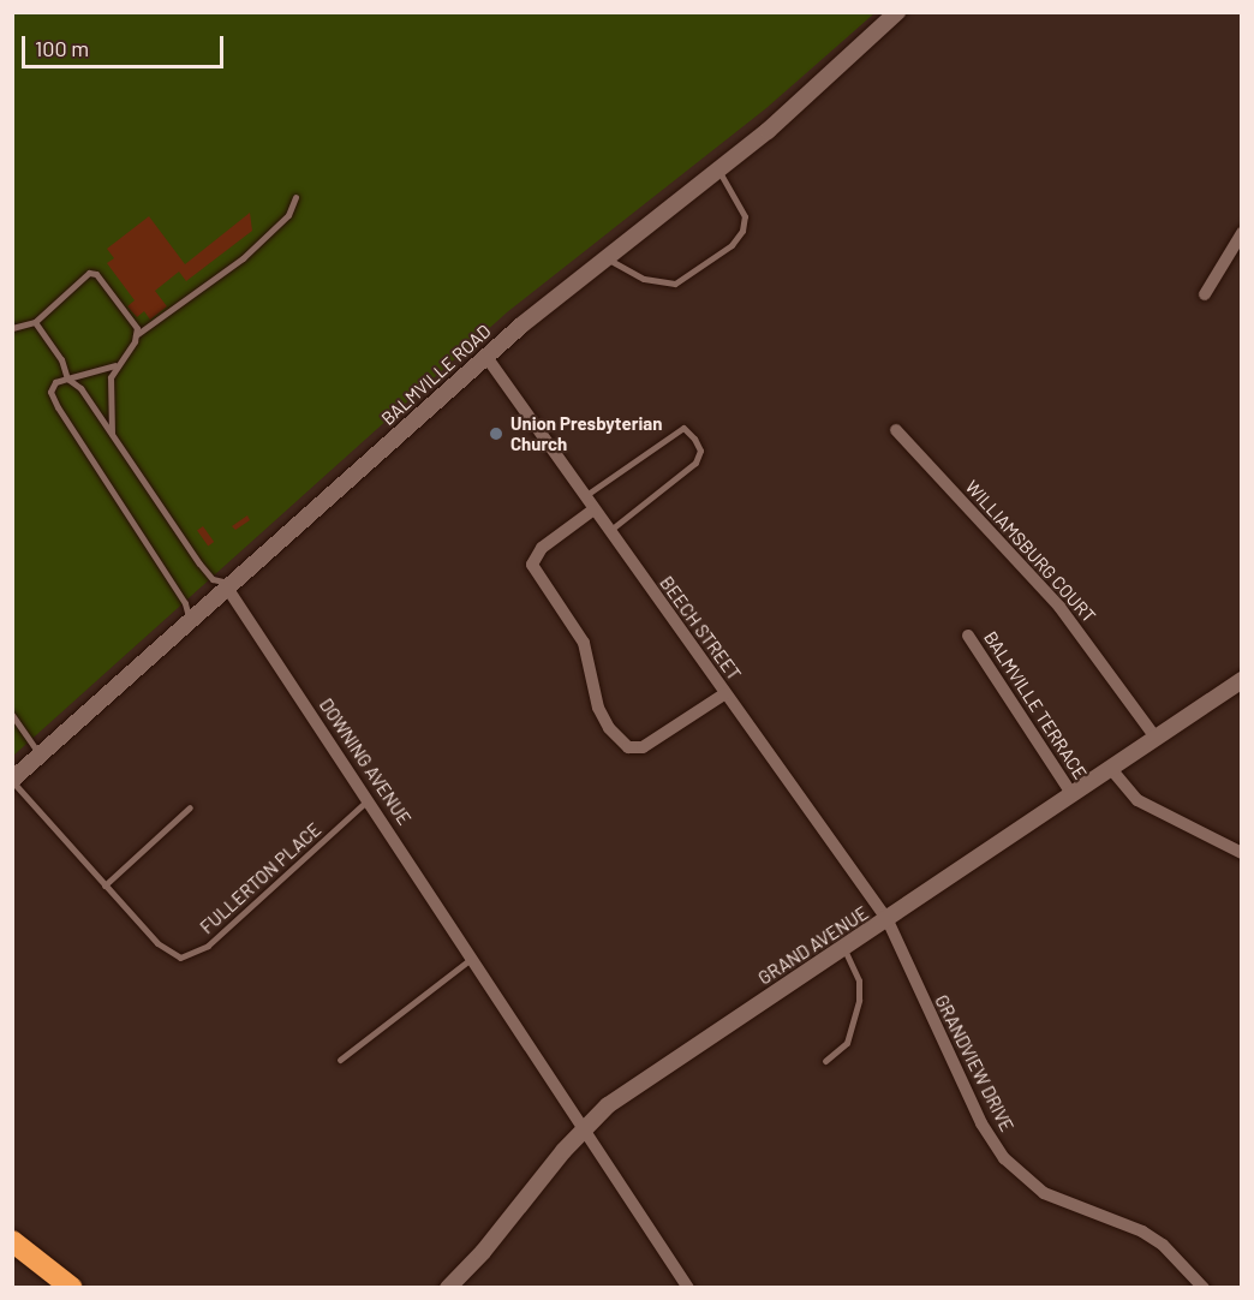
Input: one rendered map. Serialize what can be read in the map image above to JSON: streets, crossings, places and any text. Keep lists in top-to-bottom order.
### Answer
{
  "streets": {
    "street": [
      "BALMVILLE ROAD",
      "WILLIAMSBURG COURT",
      "BEECH STREET",
      "BALMVILLE TERRACE",
      "DOWNING AVENUE",
      "GRAND AVENUE",
      "GRANDVIEW DRIVE"
    ],
    "lane": ["FULLERTON PLACE"]
  },
  "crossings": [
    ["BALMVILLE ROAD", "BEECH STREET"],
    ["BALMVILLE ROAD", "DOWNING AVENUE"],
    ["BALMVILLE ROAD", "FULLERTON PLACE"],
    ["WILLIAMSBURG COURT", "GRAND AVENUE"],
    ["BEECH STREET", "GRAND AVENUE"],
    ["BEECH STREET", "GRANDVIEW DRIVE"],
    ["BALMVILLE TERRACE", "GRAND AVENUE"],
    ["DOWNING AVENUE", "FULLERTON PLACE"],
    ["DOWNING AVENUE", "GRAND AVENUE"],
    ["GRAND AVENUE", "GRANDVIEW DRIVE"]
  ],
  "places": ["Union Presbyterian Church"],
  "scale_bar": "100 m"
}
